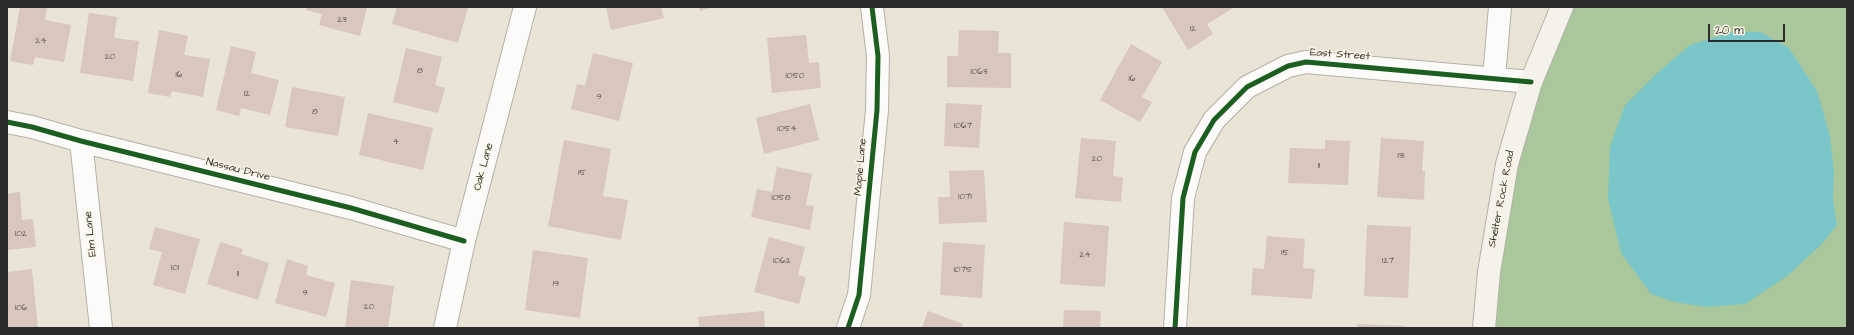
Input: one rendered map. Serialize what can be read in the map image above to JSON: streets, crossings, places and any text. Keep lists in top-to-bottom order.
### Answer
{
  "streets": {
    "main road": ["Shelter Rock Road"],
    "street": [
      "East Street",
      "Oak Lane",
      "Maple Lane",
      "Nassau Drive",
      "Elm Lane"
    ]
  },
  "crossings": [
    ["East Street", "Shelter Rock Road"],
    ["Oak Lane", "Nassau Drive"],
    ["Nassau Drive", "Elm Lane"]
  ],
  "house_numbers": [
    "23",
    "12",
    "24",
    "20",
    "8",
    "1063",
    "16",
    "1050",
    "16",
    "12",
    "9",
    "8",
    "1067",
    "1054",
    "4",
    "131",
    "20",
    "11",
    "15",
    "1071",
    "1058",
    "102",
    "15",
    "24",
    "1062",
    "127",
    "101",
    "1075",
    "11",
    "19",
    "9",
    "20",
    "106"
  ],
  "scale_bar": "20 m"
}
